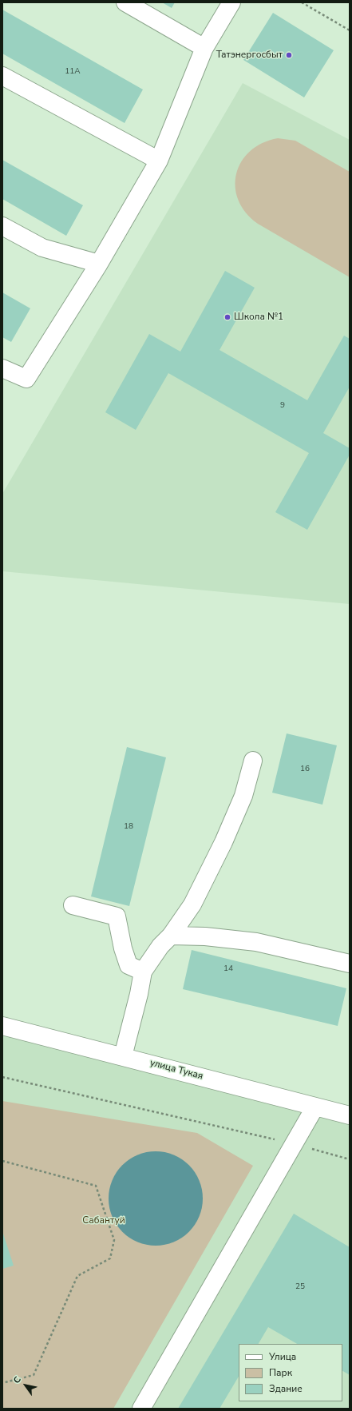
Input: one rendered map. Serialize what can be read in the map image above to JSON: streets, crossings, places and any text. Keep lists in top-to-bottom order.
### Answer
{
  "streets": {
    "street": ["улица Тукая"]
  },
  "parks": ["Сабантуй"],
  "places": ["Татэнергосбыт", "Школа №1"],
  "house_numbers": [
    "11А",
    "9",
    "16",
    "18",
    "14",
    "25"
  ],
  "legend": ["Улица", "Парк", "Здание"],
  "north": "top left"
}
